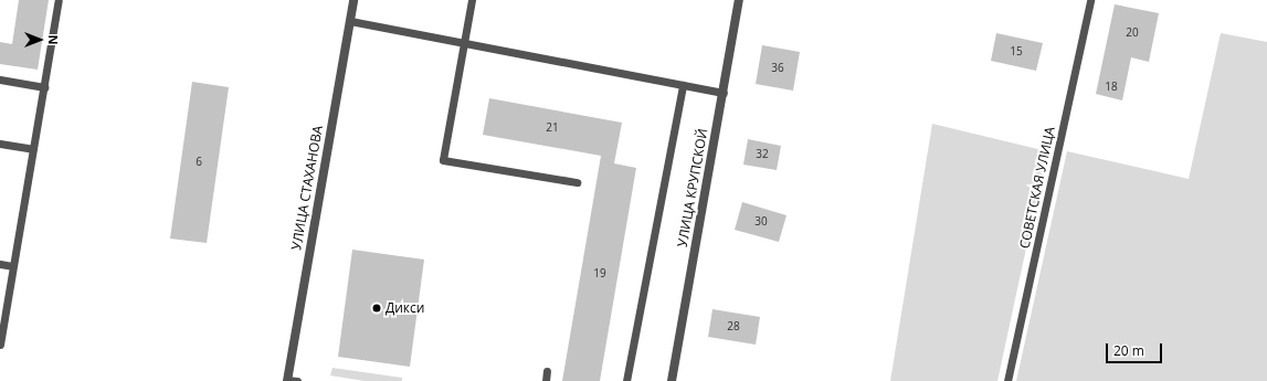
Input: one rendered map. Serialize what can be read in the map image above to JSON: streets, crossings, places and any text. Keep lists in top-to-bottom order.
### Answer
{
  "streets": {
    "street": ["УЛИЦА СТАХАНОВА", "УЛИЦА КРУПСКОЙ"],
    "lane": ["СОВЕТСКАЯ УЛИЦА"]
  },
  "places": ["Дикси"],
  "house_numbers": [
    "20",
    "15",
    "36",
    "18",
    "21",
    "32",
    "6",
    "30",
    "19",
    "28"
  ],
  "scale_bar": "20 m",
  "north": "right"
}
